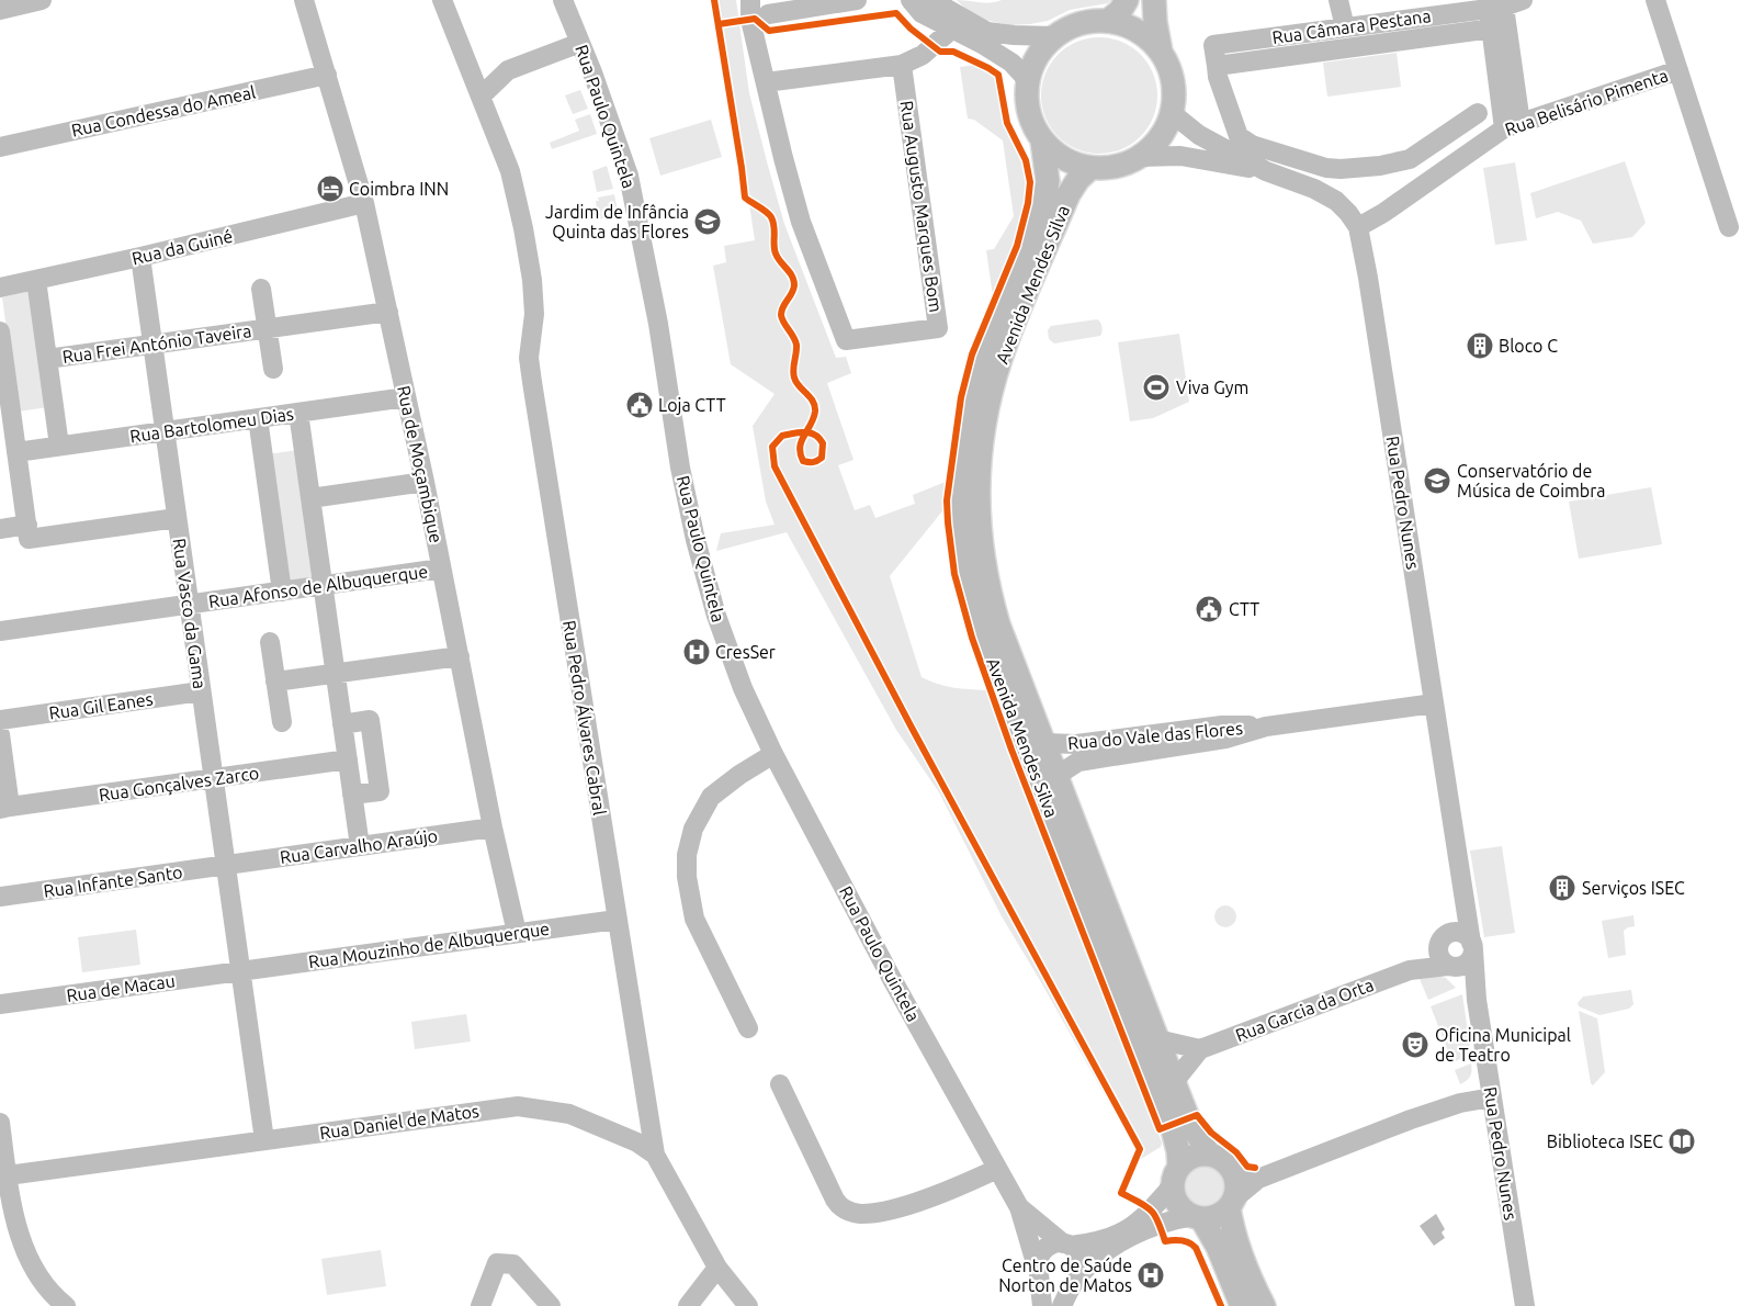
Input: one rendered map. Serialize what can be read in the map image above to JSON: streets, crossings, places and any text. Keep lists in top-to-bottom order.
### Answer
{
  "streets": {
    "main road": ["Avenida Mendes Silva"],
    "street": [
      "Rua Câmara Pestana",
      "Rua Belisário Pimenta",
      "Rua Condessa do Ameal",
      "Rua Paulo Quintela",
      "Rua Augusto Marques Bom",
      "Rua da Guiné",
      "Rua Frei António Taveira",
      "Rua Bartolomeu Dias",
      "Rua de Moçambique",
      "Rua Pedro Nunes",
      "Rua Afonso de Albuquerque",
      "Rua Vasco da Gama",
      "Rua Gil Eanes",
      "Rua Pedro Álvares Cabral",
      "Rua do Vale das Flores",
      "Rua Gonçalves Zarco",
      "Rua Carvalho Araújo",
      "Rua Infante Santo",
      "Rua Mouzinho de Albuquerque",
      "Rua de Macau",
      "Rua Garcia da Orta",
      "Rua Daniel de Matos"
    ]
  },
  "crossings": [
    ["Rua Belisário Pimenta", "Rua Pedro Nunes"],
    ["Rua Condessa do Ameal", "Rua de Moçambique"],
    ["Rua da Guiné", "Rua de Moçambique"],
    ["Rua da Guiné", "Rua Vasco da Gama"],
    ["Avenida Mendes Silva", "Rua Pedro Nunes"],
    ["Avenida Mendes Silva", "Rua do Vale das Flores"],
    ["Rua Frei António Taveira", "Rua de Moçambique"],
    ["Rua Frei António Taveira", "Rua Vasco da Gama"],
    ["Rua Bartolomeu Dias", "Rua de Moçambique"],
    ["Rua Bartolomeu Dias", "Rua Vasco da Gama"],
    ["Rua de Moçambique", "Rua Afonso de Albuquerque"],
    ["Rua de Moçambique", "Rua Carvalho Araújo"],
    ["Rua de Moçambique", "Rua Mouzinho de Albuquerque"],
    ["Rua Pedro Nunes", "Rua do Vale das Flores"],
    ["Rua Pedro Nunes", "Rua Garcia da Orta"],
    ["Rua Afonso de Albuquerque", "Rua Vasco da Gama"],
    ["Rua Vasco da Gama", "Rua Gil Eanes"],
    ["Rua Vasco da Gama", "Rua Gonçalves Zarco"],
    ["Rua Vasco da Gama", "Rua Carvalho Araújo"],
    ["Rua Vasco da Gama", "Rua Infante Santo"],
    ["Rua Vasco da Gama", "Rua Mouzinho de Albuquerque"],
    ["Rua Vasco da Gama", "Rua de Macau"],
    ["Rua Vasco da Gama", "Rua Daniel de Matos"],
    ["Rua Pedro Álvares Cabral", "Rua Mouzinho de Albuquerque"],
    ["Rua Pedro Álvares Cabral", "Rua Daniel de Matos"],
    ["Rua Carvalho Araújo", "Rua Infante Santo"],
    ["Rua Mouzinho de Albuquerque", "Rua de Macau"]
  ],
  "places": {
    "hotel": ["Coimbra INN"],
    "school or university": ["Jardim de Infância Quinta das Flores", "Conservatório de Música de Coimbra"],
    "building": ["Bloco C", "Serviços ISEC"],
    "sports": ["Viva Gym"],
    "public building": ["Loja CTT", "CTT"],
    "hospital": ["CresSer", "Centro de Saúde Norton de Matos"],
    "theatre": ["Oficina Municipal de Teatro"],
    "library": ["Biblioteca ISEC"]
  }
}
